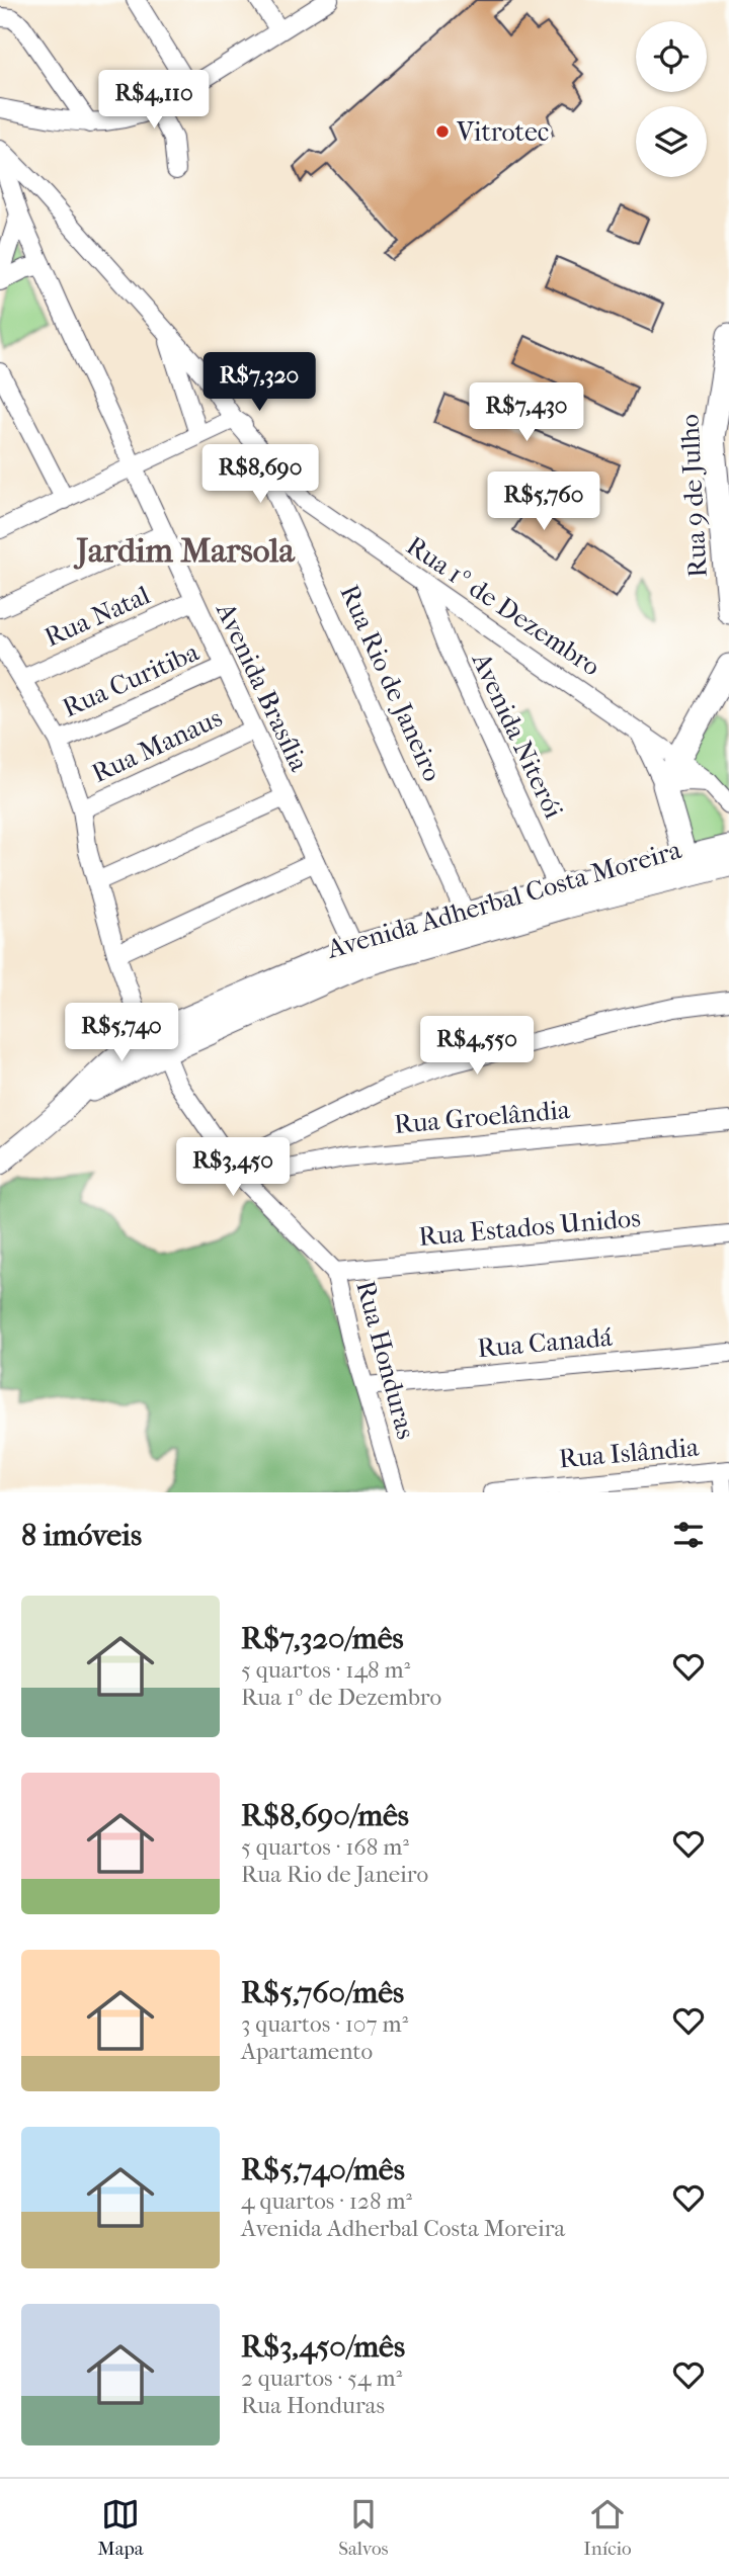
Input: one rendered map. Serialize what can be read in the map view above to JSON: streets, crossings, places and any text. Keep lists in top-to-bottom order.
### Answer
{
  "streets": {
    "main road": ["Rua 9 de Julho", "Avenida Adherbal Costa Moreira"],
    "street": [
      "Rua 1º de Dezembro",
      "Rua Natal",
      "Rua Curitiba",
      "Rua Rio de Janeiro",
      "Avenida Brasília",
      "Avenida Niterói",
      "Rua Manaus",
      "Rua Groelândia",
      "Rua Estados Unidos",
      "Rua Canadá",
      "Rua Honduras",
      "Rua Islândia"
    ]
  },
  "crossings": [
    ["Rua 1º de Dezembro", "Rua Rio de Janeiro"],
    ["Rua 1º de Dezembro", "Avenida Niterói"],
    ["Rua Natal", "Avenida Brasília"],
    ["Rua Natal", "Rua Honduras"],
    ["Rua Curitiba", "Avenida Brasília"],
    ["Rua Curitiba", "Rua Honduras"],
    ["Rua Rio de Janeiro", "Avenida Adherbal Costa Moreira"],
    ["Avenida Brasília", "Rua Manaus"],
    ["Avenida Brasília", "Avenida Adherbal Costa Moreira"],
    ["Avenida Niterói", "Avenida Adherbal Costa Moreira"],
    ["Rua Manaus", "Rua Honduras"],
    ["Avenida Adherbal Costa Moreira", "Rua Honduras"],
    ["Rua Groelândia", "Rua Honduras"],
    ["Rua Estados Unidos", "Rua Honduras"],
    ["Rua Canadá", "Rua Honduras"]
  ],
  "districts": ["Jardim Marsola"],
  "places": ["Vitrotec"],
  "page": {
    "price": [
      "R$4,110",
      "R$7,320",
      "R$7,430",
      "R$8,690",
      "R$5,760",
      "R$5,740",
      "R$4,550",
      "R$3,450"
    ],
    "heading": "8 imóveis",
    "list": [
      {
        "name": "R$7,320/mês",
        "note": "5 quartos · 148 m² · Rua 1º de Dezembro"
      },
      {
        "name": "R$8,690/mês",
        "note": "5 quartos · 168 m² · Rua Rio de Janeiro"
      },
      {
        "name": "R$5,760/mês",
        "note": "3 quartos · 107 m² · Apartamento"
      },
      {
        "name": "R$5,740/mês",
        "note": "4 quartos · 128 m² · Avenida Adherbal Costa Moreira"
      },
      {
        "name": "R$3,450/mês",
        "note": "2 quartos · 54 m² · Rua Honduras"
      }
    ],
    "tabs": ["Mapa", "Salvos", "Início"]
  }
}
